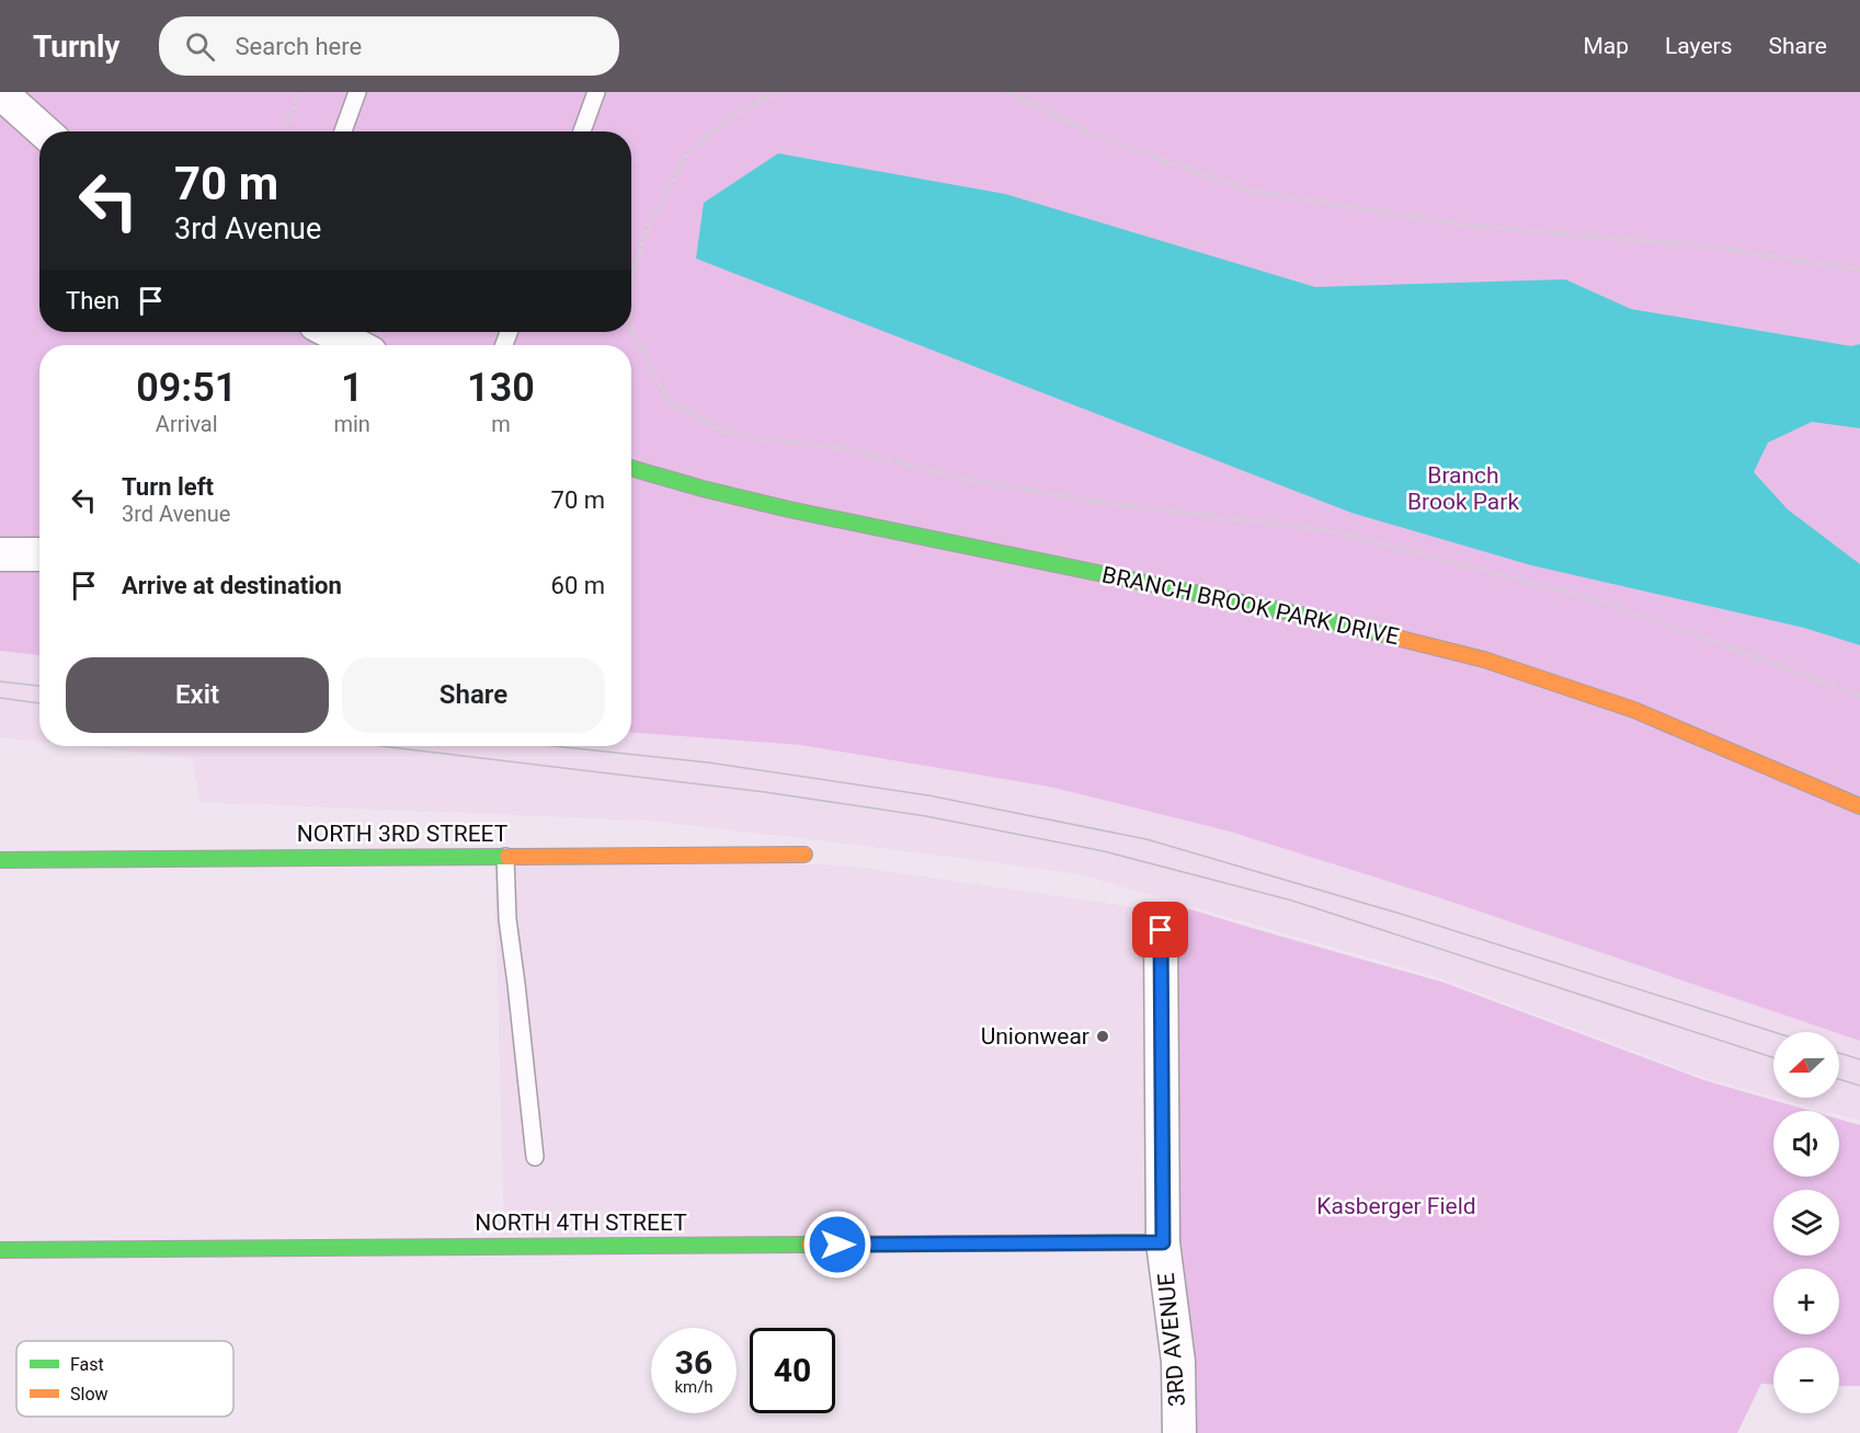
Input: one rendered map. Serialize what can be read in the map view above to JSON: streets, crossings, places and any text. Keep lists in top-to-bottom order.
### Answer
{
  "streets": {
    "street": [
      "BRANCH BROOK PARK DRIVE",
      "NORTH 3RD STREET",
      "NORTH 4TH STREET",
      "3RD AVENUE"
    ]
  },
  "crossings": [
    ["NORTH 4TH STREET", "3RD AVENUE"]
  ],
  "parks": ["Branch Brook Park", "Kasberger Field"],
  "places": ["Unionwear"],
  "legend": ["Fast", "Slow"],
  "north": "left",
  "page": {
    "header": "Turnly",
    "search": "Search here",
    "nav": ["Map", "Layers", "Share"],
    "turn": ["70 m", "3rd Avenue"],
    "then": "Then",
    "eta": [
      "09:51",
      "Arrival",
      "1",
      "min",
      "130",
      "m"
    ],
    "list": [
      {
        "name": "Turn left",
        "note": "3rd Avenue",
        "value": "70 m"
      },
      {
        "name": "Arrive at destination",
        "value": "60 m"
      }
    ],
    "buttons": ["Exit", "Share"],
    "map_buttons": ["+", "−"],
    "speed": "36 km/h",
    "limit": "40"
  }
}
